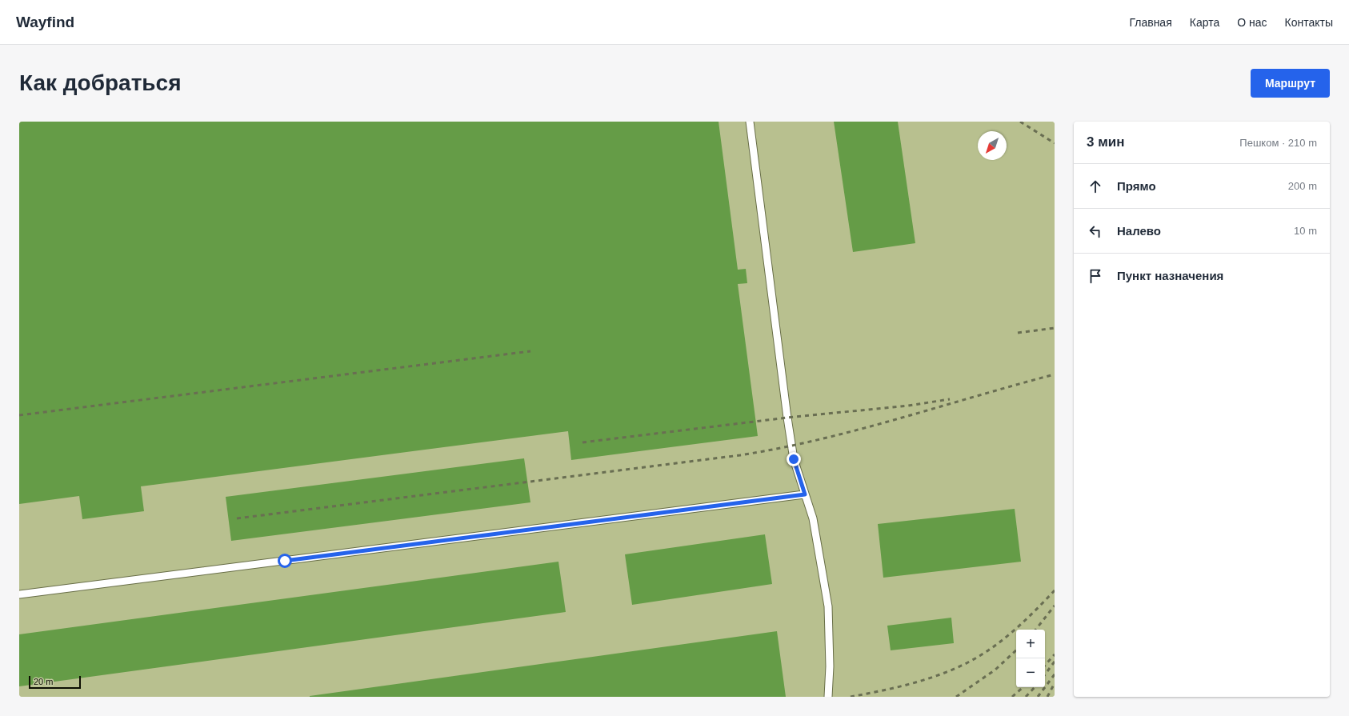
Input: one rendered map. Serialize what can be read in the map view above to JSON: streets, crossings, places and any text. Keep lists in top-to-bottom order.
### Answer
{
  "scale_bar": "20 m",
  "north": "bottom left",
  "page": {
    "header": "Wayfind",
    "nav": [
      "Главная",
      "Карта",
      "О нас",
      "Контакты"
    ],
    "buttons": "Маршрут",
    "title": "Как добраться",
    "heading": ["3 мин", "Пешком · 210 m"],
    "list": [
      ["Прямо", "200 m"],
      ["Налево", "10 m"],
      "Пункт назначения"
    ],
    "map_buttons": ["+", "−"],
    "scale": "20 m"
  }
}
